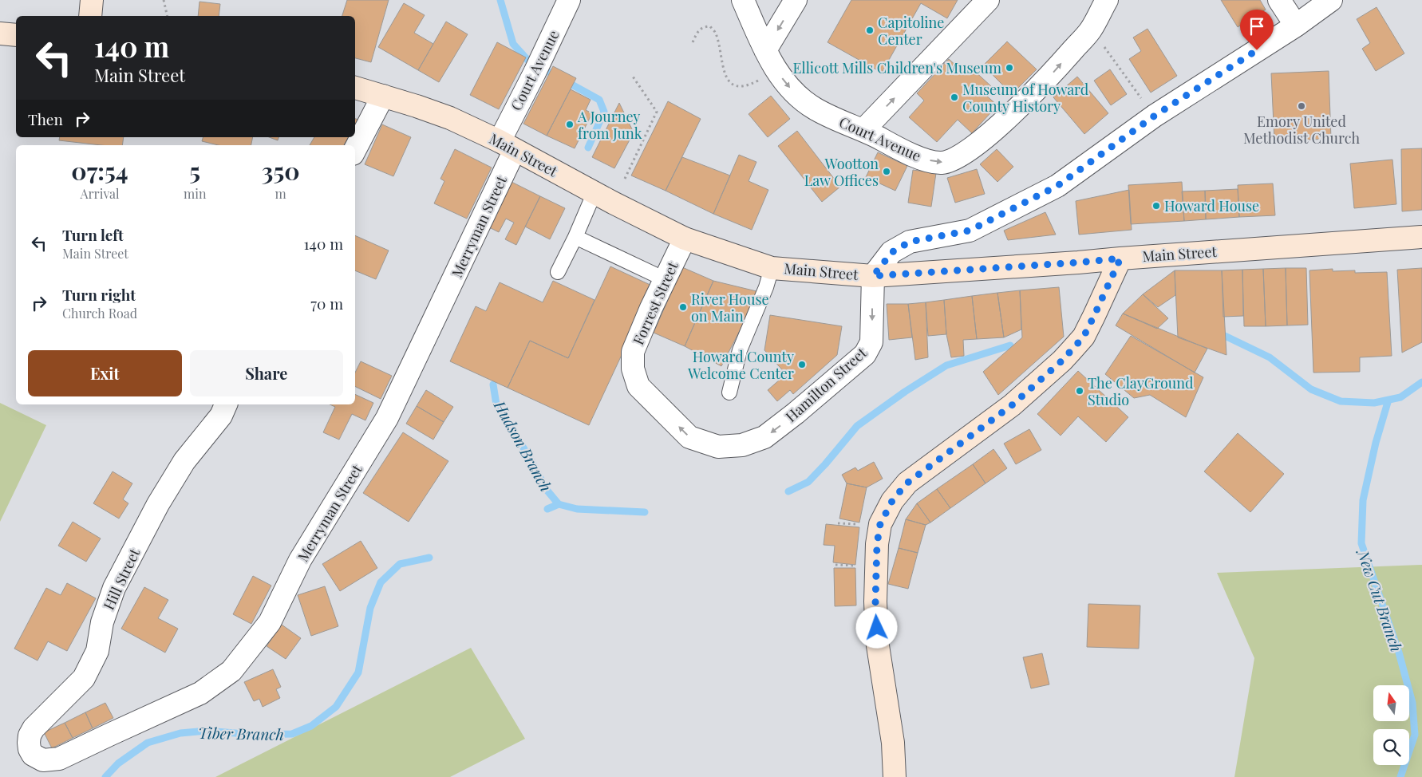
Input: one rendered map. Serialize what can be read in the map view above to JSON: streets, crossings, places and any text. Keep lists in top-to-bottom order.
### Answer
{
  "streets": {
    "main road": ["Main Street"],
    "street": [
      "Court Avenue",
      "Merryman Street",
      "Forrest Street",
      "Hamilton Street",
      "Hill Street"
    ]
  },
  "crossings": [
    ["Court Avenue", "Main Street"],
    ["Court Avenue", "Merryman Street"],
    ["Main Street", "Merryman Street"],
    ["Main Street", "Forrest Street"],
    ["Main Street", "Hamilton Street"],
    ["Merryman Street", "Hill Street"],
    ["Forrest Street", "Hamilton Street"]
  ],
  "one_way": ["Forrest Street", "Hamilton Street"],
  "water": ["Hudson Branch", "New Cut Branch", "Tiber Branch"],
  "places": [
    "Capitoline Center",
    "Ellicott Mills Children's Museum",
    "Museum of Howard County History",
    "Emory United Methodist Church",
    "A Journey from Junk",
    "Wootton Law Offices",
    "Howard House",
    "River House on Main",
    "Howard County Welcome Center",
    "The ClayGround Studio"
  ],
  "north": "top",
  "page": {
    "turn": ["140 m", "Main Street"],
    "then": "Then",
    "eta": [
      "07:54",
      "Arrival",
      "5",
      "min",
      "350",
      "m"
    ],
    "list": [
      {
        "name": "Turn left",
        "note": "Main Street",
        "value": "140 m"
      },
      {
        "name": "Turn right",
        "note": "Church Road",
        "value": "70 m"
      }
    ],
    "buttons": ["Exit", "Share"]
  }
}
